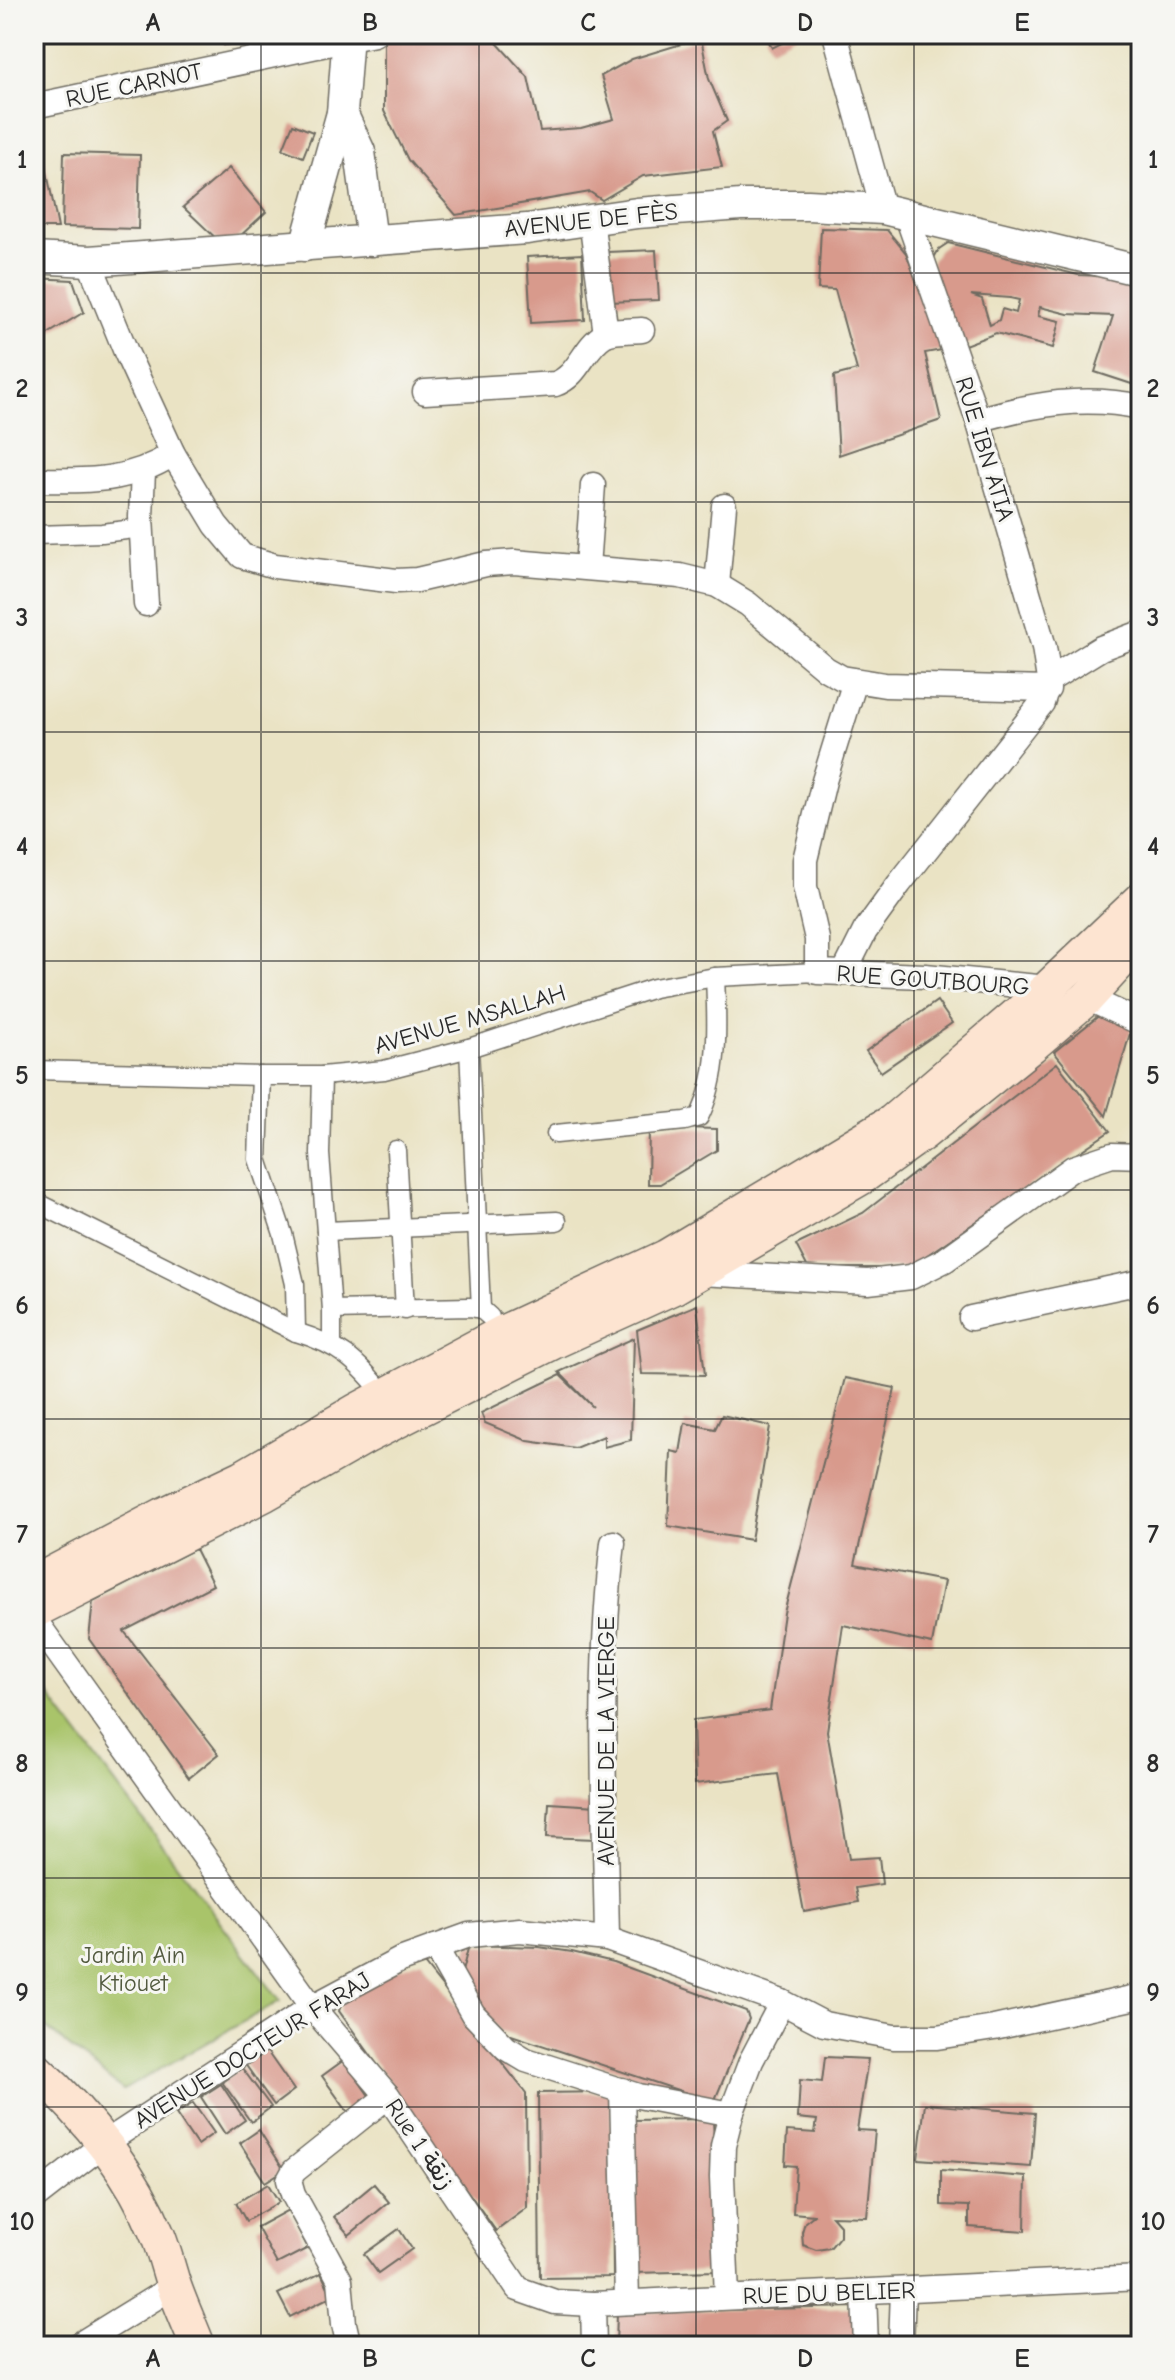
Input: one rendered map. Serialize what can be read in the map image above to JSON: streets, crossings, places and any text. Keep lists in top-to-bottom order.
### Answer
{
  "streets": {
    "street": [
      "RUE CARNOT",
      "AVENUE DE FÈS",
      "RUE IBN ATIA",
      "RUE GOUTBOURG",
      "AVENUE MSALLAH",
      "AVENUE DE LA VIERGE",
      "AVENUE DOCTEUR FARAJ",
      "Rue 1 زنقة",
      "RUE DU BELIER"
    ]
  },
  "crossings": [
    ["AVENUE DE FÈS", "RUE IBN ATIA"],
    ["RUE GOUTBOURG", "AVENUE MSALLAH"],
    ["AVENUE DE LA VIERGE", "AVENUE DOCTEUR FARAJ"],
    ["AVENUE DOCTEUR FARAJ", "Rue 1 زنقة"],
    ["Rue 1 زنقة", "RUE DU BELIER"]
  ],
  "parks": ["Jardin Ain Ktiouet"],
  "grid": {
    "columns": [
      "A",
      "B",
      "C",
      "D",
      "E"
    ],
    "rows": [
      "1",
      "2",
      "3",
      "4",
      "5",
      "6",
      "7",
      "8",
      "9",
      "10"
    ]
  }
}
